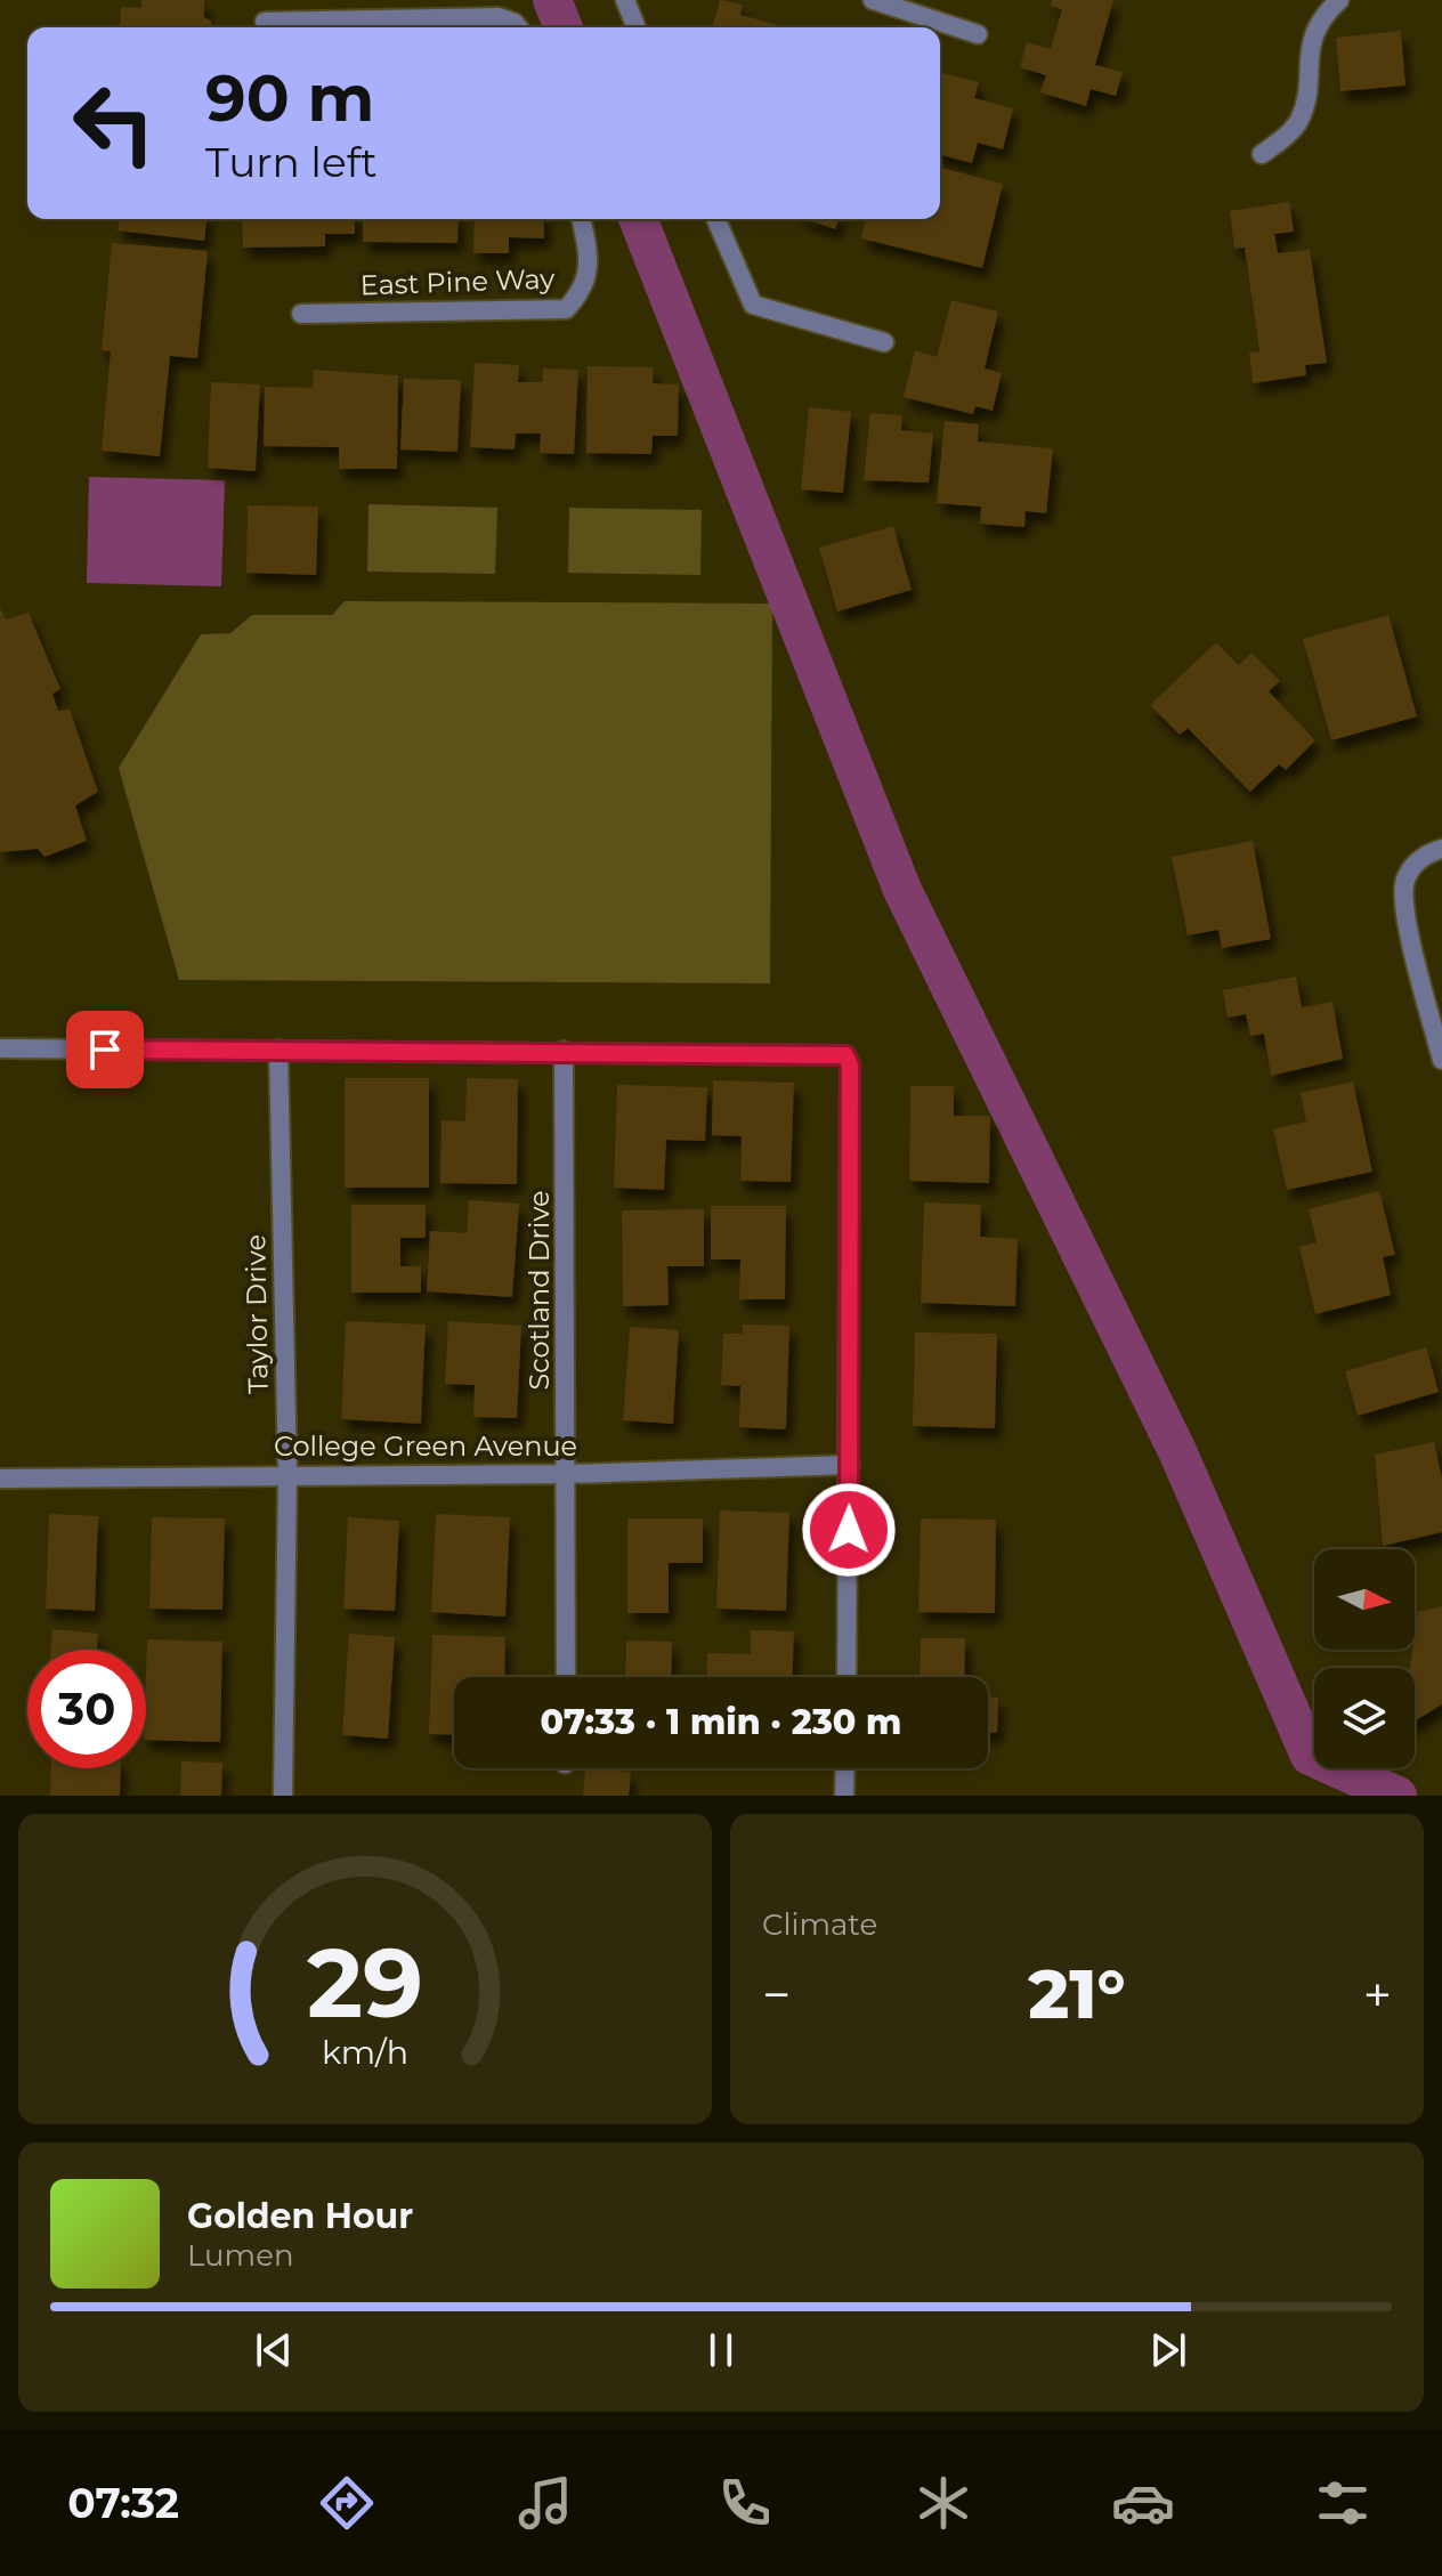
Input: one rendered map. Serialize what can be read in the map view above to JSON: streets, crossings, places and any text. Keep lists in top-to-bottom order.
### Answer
{
  "streets": {
    "street": [
      "East Pine Way",
      "Scotland Drive",
      "Taylor Drive",
      "College Green Avenue"
    ]
  },
  "crossings": [
    ["Scotland Drive", "College Green Avenue"],
    ["Taylor Drive", "College Green Avenue"]
  ],
  "north": "right",
  "page": {
    "turn": ["90 m", "Turn left"],
    "limit": "30",
    "trip": "07:33 · 1 min · 230 m",
    "tile": "Climate",
    "heat": ["−", "21°", "+"],
    "song": ["Golden Hour", "Lumen"],
    "tabs": "07:32",
    "gauge": ["29", "km/h"]
  }
}
